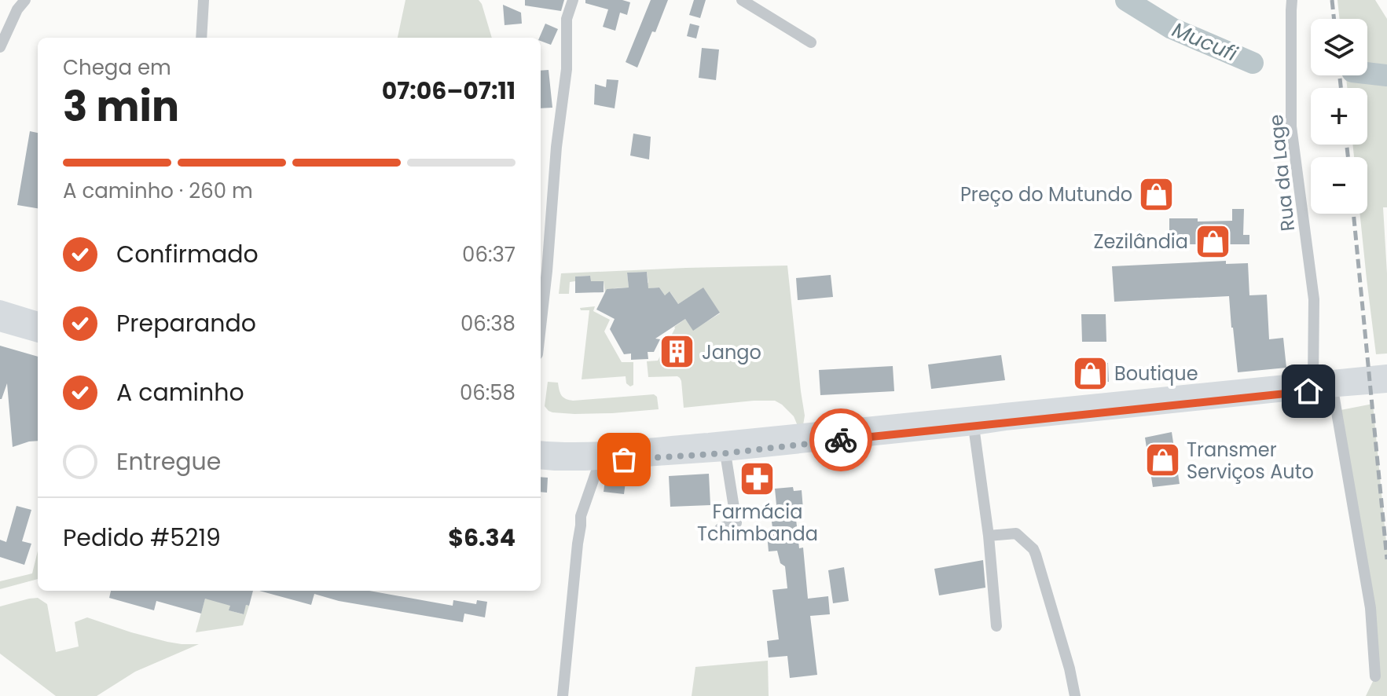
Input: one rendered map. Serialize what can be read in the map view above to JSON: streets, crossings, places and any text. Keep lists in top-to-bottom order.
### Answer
{
  "streets": {
    "street": ["Rua da Lage"]
  },
  "water": ["Mucufi"],
  "places": {
    "shop": [
      "Preço do Mutundo",
      "Zezilândia",
      "Boutique",
      "Transmer Serviços Auto"
    ],
    "building": ["Jango"],
    "pharmacy": ["Farmácia Tchimbanda"]
  },
  "page": {
    "map_buttons": ["+", "−"],
    "heading": ["3 min", "Chega em", "07:06–07:11"],
    "panel": ["Pedido #5219", "$6.34"],
    "bar": "A caminho · 260 m",
    "list": [
      ["Confirmado", "06:37"],
      ["Preparando", "06:38"],
      ["A caminho", "06:58"],
      "Entregue"
    ]
  }
}
